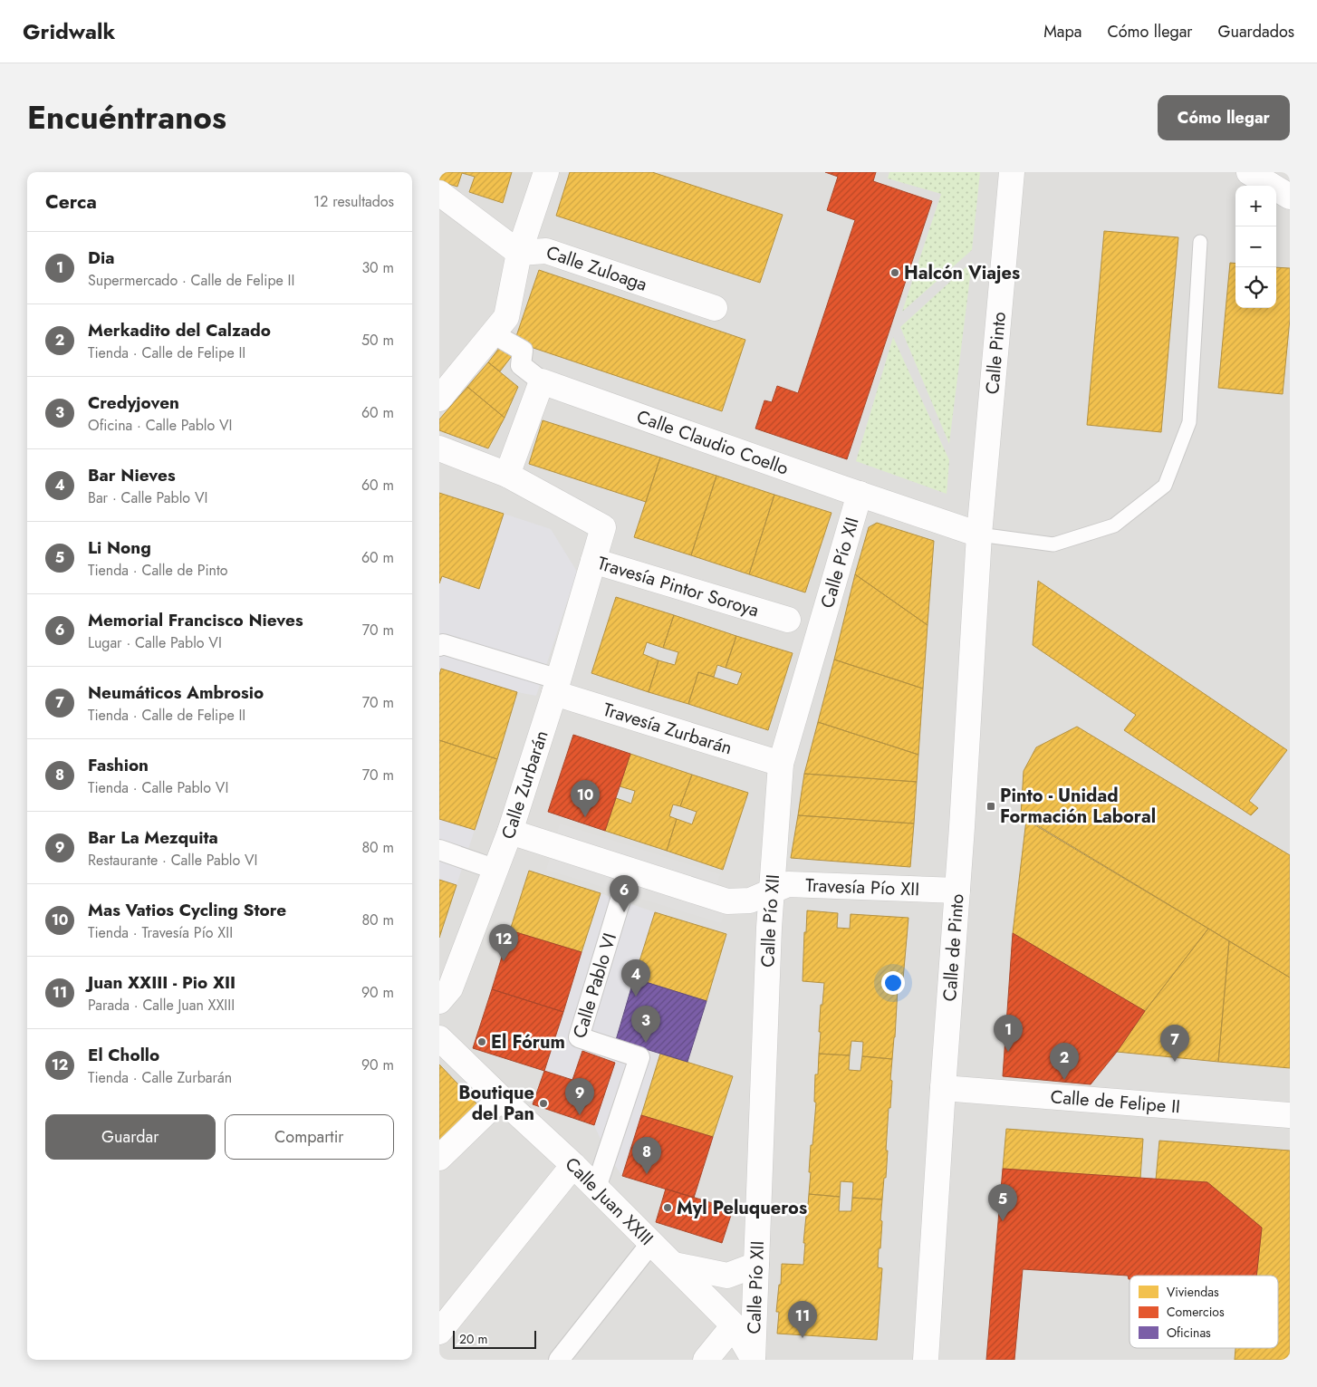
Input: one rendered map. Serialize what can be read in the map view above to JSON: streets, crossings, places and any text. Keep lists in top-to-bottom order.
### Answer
{
  "streets": {
    "street": [
      "Calle Zuloaga",
      "Calle Pinto",
      "Calle Claudio Coello",
      "Calle Pío XII",
      "Travesía Pintor Soroya",
      "Travesía Zurbarán",
      "Calle Zurbarán",
      "Travesía Pío XII",
      "Calle de Pinto",
      "Calle Pablo VI",
      "Calle de Felipe II",
      "Calle Juan XXIII"
    ]
  },
  "crossings": [
    ["Calle Pinto", "Calle Claudio Coello"],
    ["Calle Pinto", "Calle de Pinto"],
    ["Calle Claudio Coello", "Calle Pío XII"],
    ["Calle Claudio Coello", "Calle de Pinto"],
    ["Calle Pío XII", "Travesía Zurbarán"],
    ["Calle Pío XII", "Travesía Pío XII"],
    ["Calle Pío XII", "Calle Juan XXIII"],
    ["Travesía Pintor Soroya", "Calle Zurbarán"],
    ["Travesía Zurbarán", "Calle Zurbarán"],
    ["Calle Zurbarán", "Travesía Pío XII"],
    ["Travesía Pío XII", "Calle de Pinto"],
    ["Travesía Pío XII", "Calle Pablo VI"],
    ["Calle de Pinto", "Calle de Felipe II"],
    ["Calle Pablo VI", "Calle Juan XXIII"]
  ],
  "places": {
    "other": [
      "Halcón Viajes",
      "El Fórum",
      "Boutique del Pan",
      "Myl Peluqueros"
    ],
    "transit": ["Pinto - Unidad Formación Laboral"]
  },
  "legend": ["Viviendas", "Comercios", "Oficinas"],
  "scale_bar": "20 m",
  "page": {
    "header": "Gridwalk",
    "nav": ["Mapa", "Cómo llegar", "Guardados"],
    "title": "Encuéntranos",
    "buttons": [
      "Cómo llegar",
      ["Guardar", "Compartir"]
    ],
    "heading": ["Cerca", "12 resultados"],
    "map_buttons": ["+", "−"],
    "list": [
      {
        "mark": "1",
        "name": "Dia",
        "note": "Supermercado · Calle de Felipe II",
        "value": "30 m"
      },
      {
        "mark": "2",
        "name": "Merkadito del Calzado",
        "note": "Tienda · Calle de Felipe II",
        "value": "50 m"
      },
      {
        "mark": "3",
        "name": "Credyjoven",
        "note": "Oficina · Calle Pablo VI",
        "value": "60 m"
      },
      {
        "mark": "4",
        "name": "Bar Nieves",
        "note": "Bar · Calle Pablo VI",
        "value": "60 m"
      },
      {
        "mark": "5",
        "name": "Li Nong",
        "note": "Tienda · Calle de Pinto",
        "value": "60 m"
      },
      {
        "mark": "6",
        "name": "Memorial Francisco Nieves",
        "note": "Lugar · Calle Pablo VI",
        "value": "70 m"
      },
      {
        "mark": "7",
        "name": "Neumáticos Ambrosio",
        "note": "Tienda · Calle de Felipe II",
        "value": "70 m"
      },
      {
        "mark": "8",
        "name": "Fashion",
        "note": "Tienda · Calle Pablo VI",
        "value": "70 m"
      },
      {
        "mark": "9",
        "name": "Bar La Mezquita",
        "note": "Restaurante · Calle Pablo VI",
        "value": "80 m"
      },
      {
        "mark": "10",
        "name": "Mas Vatios Cycling Store",
        "note": "Tienda · Travesía Pío XII",
        "value": "80 m"
      },
      {
        "mark": "11",
        "name": "Juan XXIII - Pio XII",
        "note": "Parada · Calle Juan XXIII",
        "value": "90 m"
      },
      {
        "mark": "12",
        "name": "El Chollo",
        "note": "Tienda · Calle Zurbarán",
        "value": "90 m"
      }
    ],
    "pins": [
      "10",
      "6",
      "12",
      "4",
      "3",
      "1",
      "7",
      "2",
      "9",
      "8",
      "5",
      "11"
    ],
    "scale": "20 m"
  }
}
